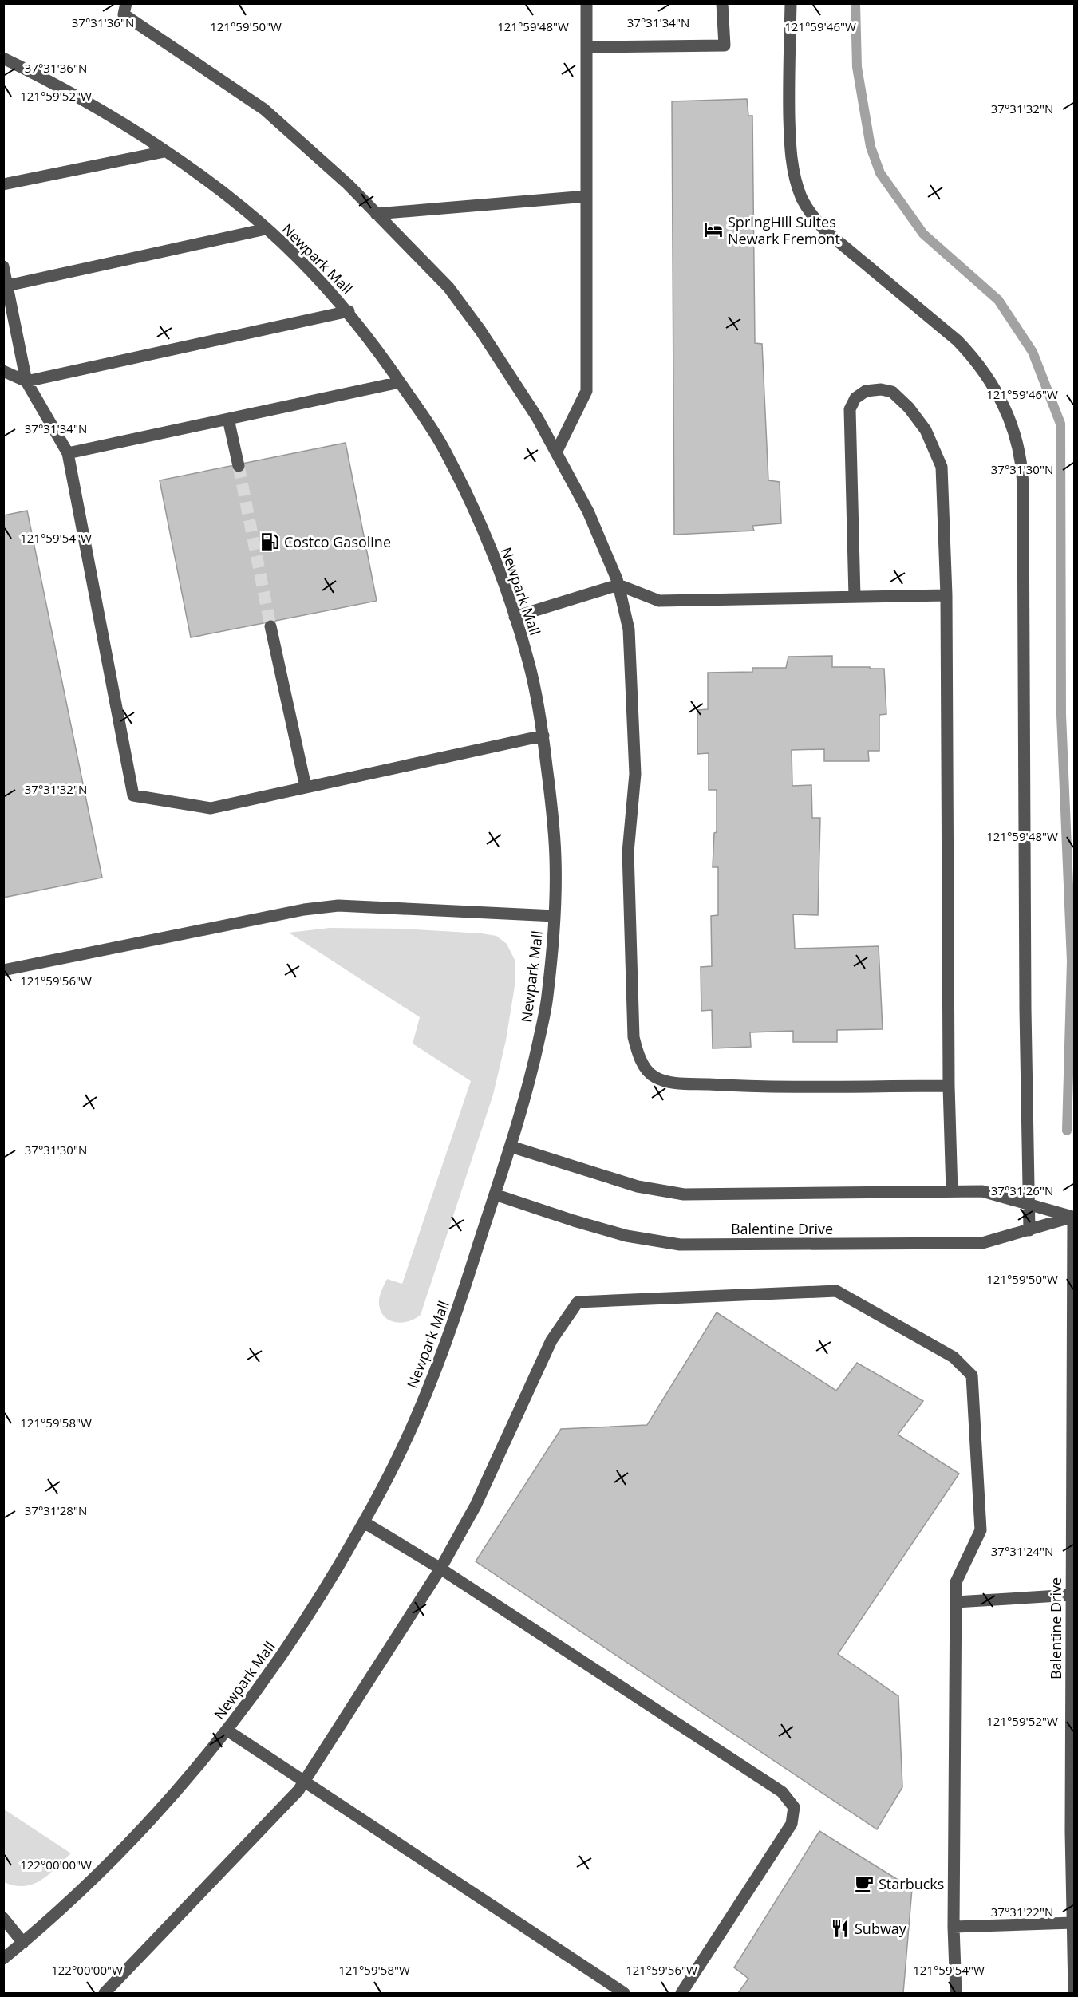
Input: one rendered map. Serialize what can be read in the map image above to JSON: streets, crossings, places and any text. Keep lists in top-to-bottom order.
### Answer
{
  "streets": {
    "street": ["Newpark Mall", "Balentine Drive"]
  },
  "crossings": [
    ["Newpark Mall", "Balentine Drive"]
  ],
  "places": {
    "hotel": ["SpringHill Suites Newark Fremont"],
    "fuel station": ["Costco Gasoline"],
    "cafe": ["Starbucks"],
    "restaurant": ["Subway"]
  },
  "coordinates": [
    "37°31'36\"N",
    "37°31'34\"N",
    "121°59'50\"W",
    "121°59'48\"W",
    "121°59'46\"W",
    "121°59'52\"W",
    "37°31'32\"N",
    "37°31'30\"N",
    "121°59'54\"W",
    "121°59'56\"W",
    "37°31'26\"N",
    "121°59'58\"W",
    "37°31'28\"N",
    "37°31'24\"N",
    "122°00'00\"W",
    "37°31'22\"N"
  ]
}
